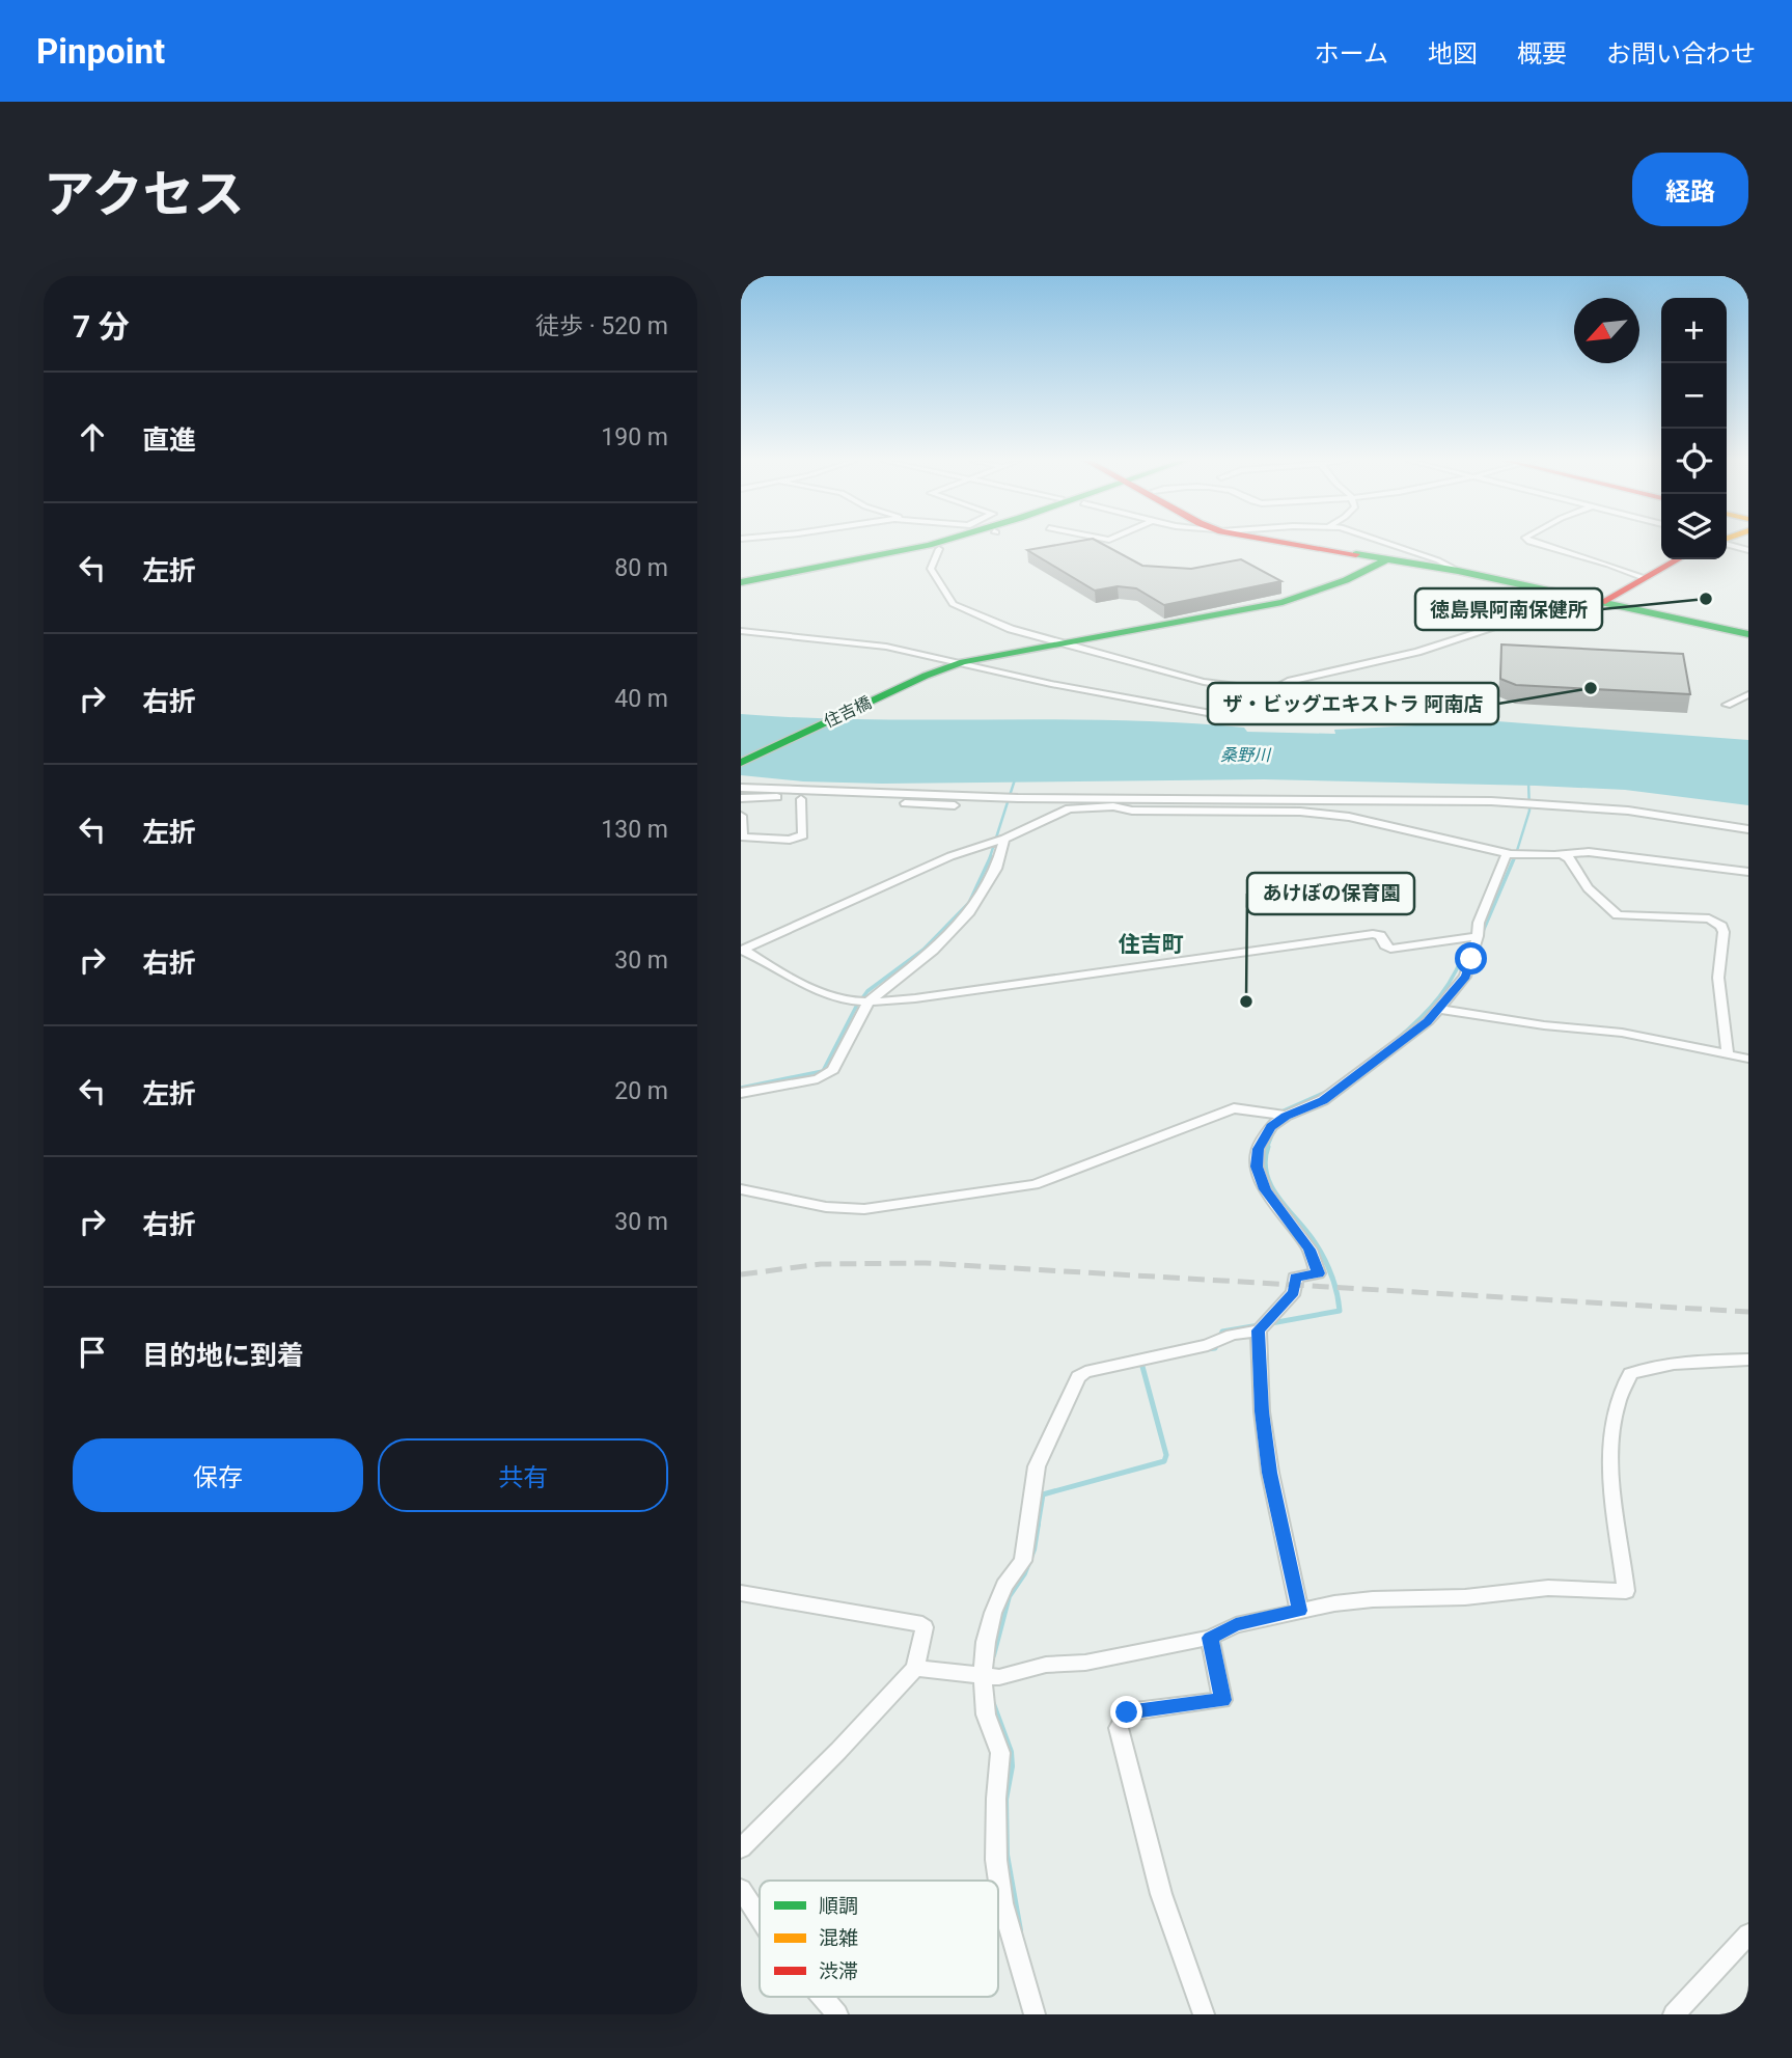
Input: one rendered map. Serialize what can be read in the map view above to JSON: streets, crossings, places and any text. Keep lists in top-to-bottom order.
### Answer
{
  "streets": {
    "main road": ["住吉橋"]
  },
  "districts": ["住吉町"],
  "water": ["桑野川"],
  "places": ["徳島県阿南保健所", "ザ・ビッグエキストラ 阿南店", "あけぼの保育園"],
  "legend": ["順調", "混雑", "渋滞"],
  "north": "bottom left",
  "page": {
    "header": "Pinpoint",
    "nav": [
      "ホーム",
      "地図",
      "概要",
      "お問い合わせ"
    ],
    "title": "アクセス",
    "buttons": [
      "経路",
      ["保存", "共有"]
    ],
    "heading": ["7 分", "徒歩 · 520 m"],
    "map_buttons": ["+", "−"],
    "list": [
      ["直進", "190 m"],
      ["左折", "80 m"],
      ["右折", "40 m"],
      ["左折", "130 m"],
      ["右折", "30 m"],
      ["左折", "20 m"],
      ["右折", "30 m"],
      "目的地に到着"
    ]
  }
}
